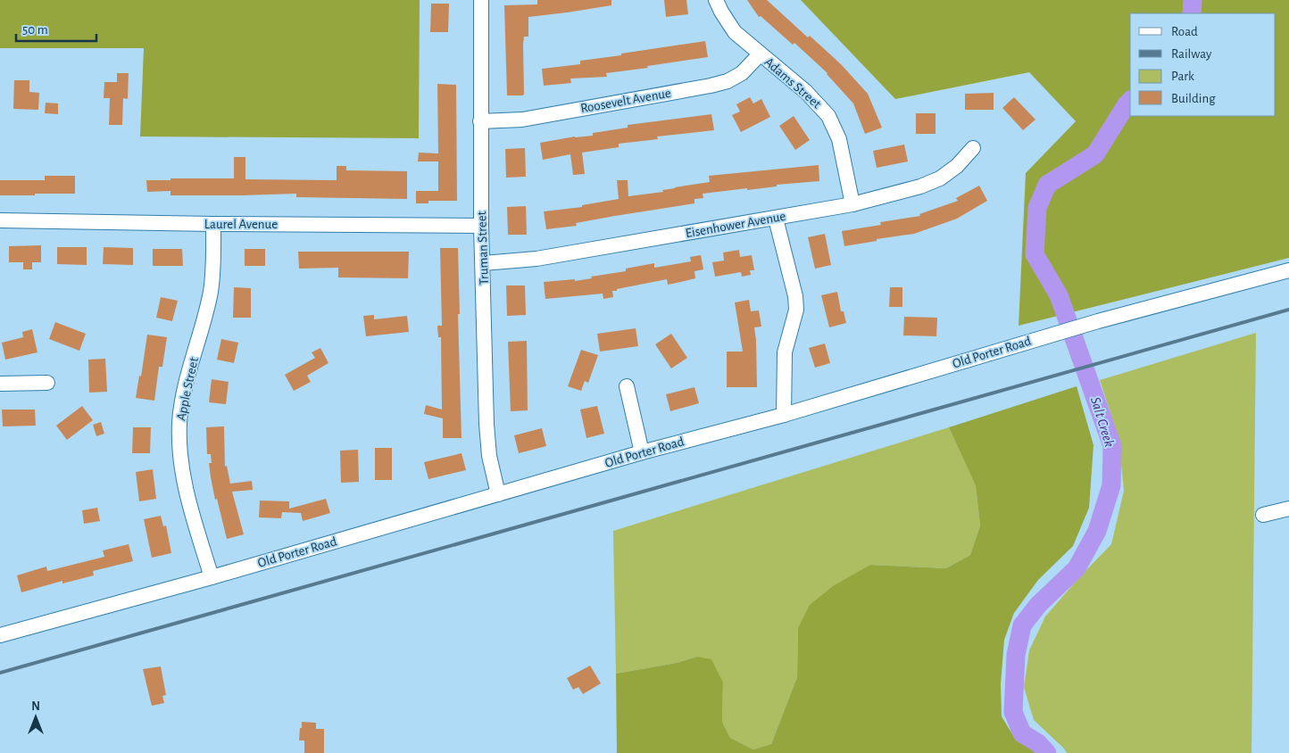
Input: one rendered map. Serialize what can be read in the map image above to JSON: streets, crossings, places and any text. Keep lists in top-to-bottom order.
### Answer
{
  "streets": {
    "street": [
      "Adams Street",
      "Roosevelt Avenue",
      "Laurel Avenue",
      "Eisenhower Avenue",
      "Truman Street",
      "Old Porter Road",
      "Apple Street"
    ]
  },
  "crossings": [
    ["Adams Street", "Roosevelt Avenue"],
    ["Adams Street", "Eisenhower Avenue"],
    ["Roosevelt Avenue", "Truman Street"],
    ["Laurel Avenue", "Truman Street"],
    ["Laurel Avenue", "Apple Street"],
    ["Eisenhower Avenue", "Truman Street"],
    ["Truman Street", "Old Porter Road"],
    ["Old Porter Road", "Apple Street"]
  ],
  "water": ["Salt Creek"],
  "legend": [
    "Road",
    "Railway",
    "Park",
    "Building"
  ],
  "scale_bar": "50 m",
  "north": "top"
}
